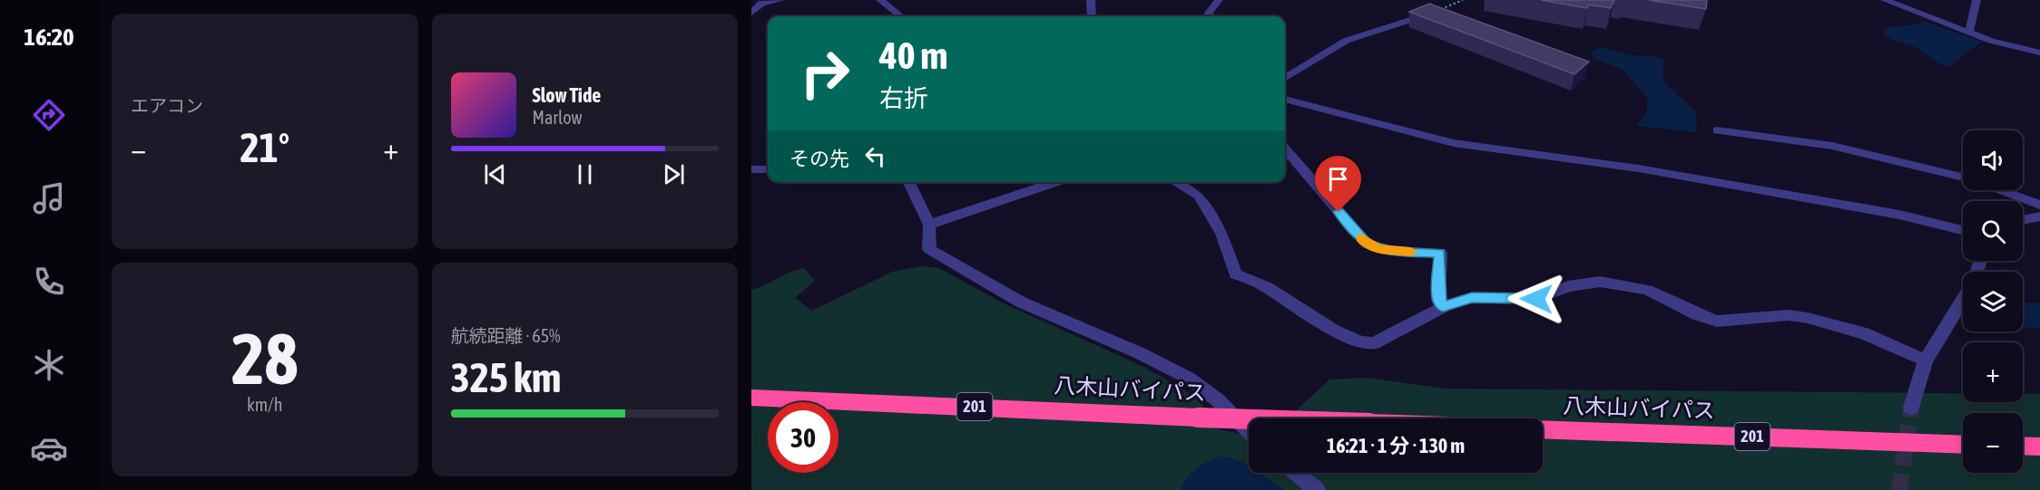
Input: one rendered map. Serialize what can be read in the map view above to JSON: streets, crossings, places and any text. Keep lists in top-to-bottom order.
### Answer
{
  "streets": {
    "highway": ["八木山バイパス", "201"]
  },
  "page": {
    "tabs": "16:20",
    "tile": [
      "エアコン",
      ["28", "km/h"],
      ["航続距離 · 65%", "325 km"]
    ],
    "turn": ["40 m", "右折"],
    "song": ["Slow Tide", "Marlow"],
    "heat": ["−", "21°", "+"],
    "map_buttons": ["+", "−"],
    "then": "その先",
    "limit": "30",
    "trip": "16:21 · 1 分 · 130 m"
  }
}
